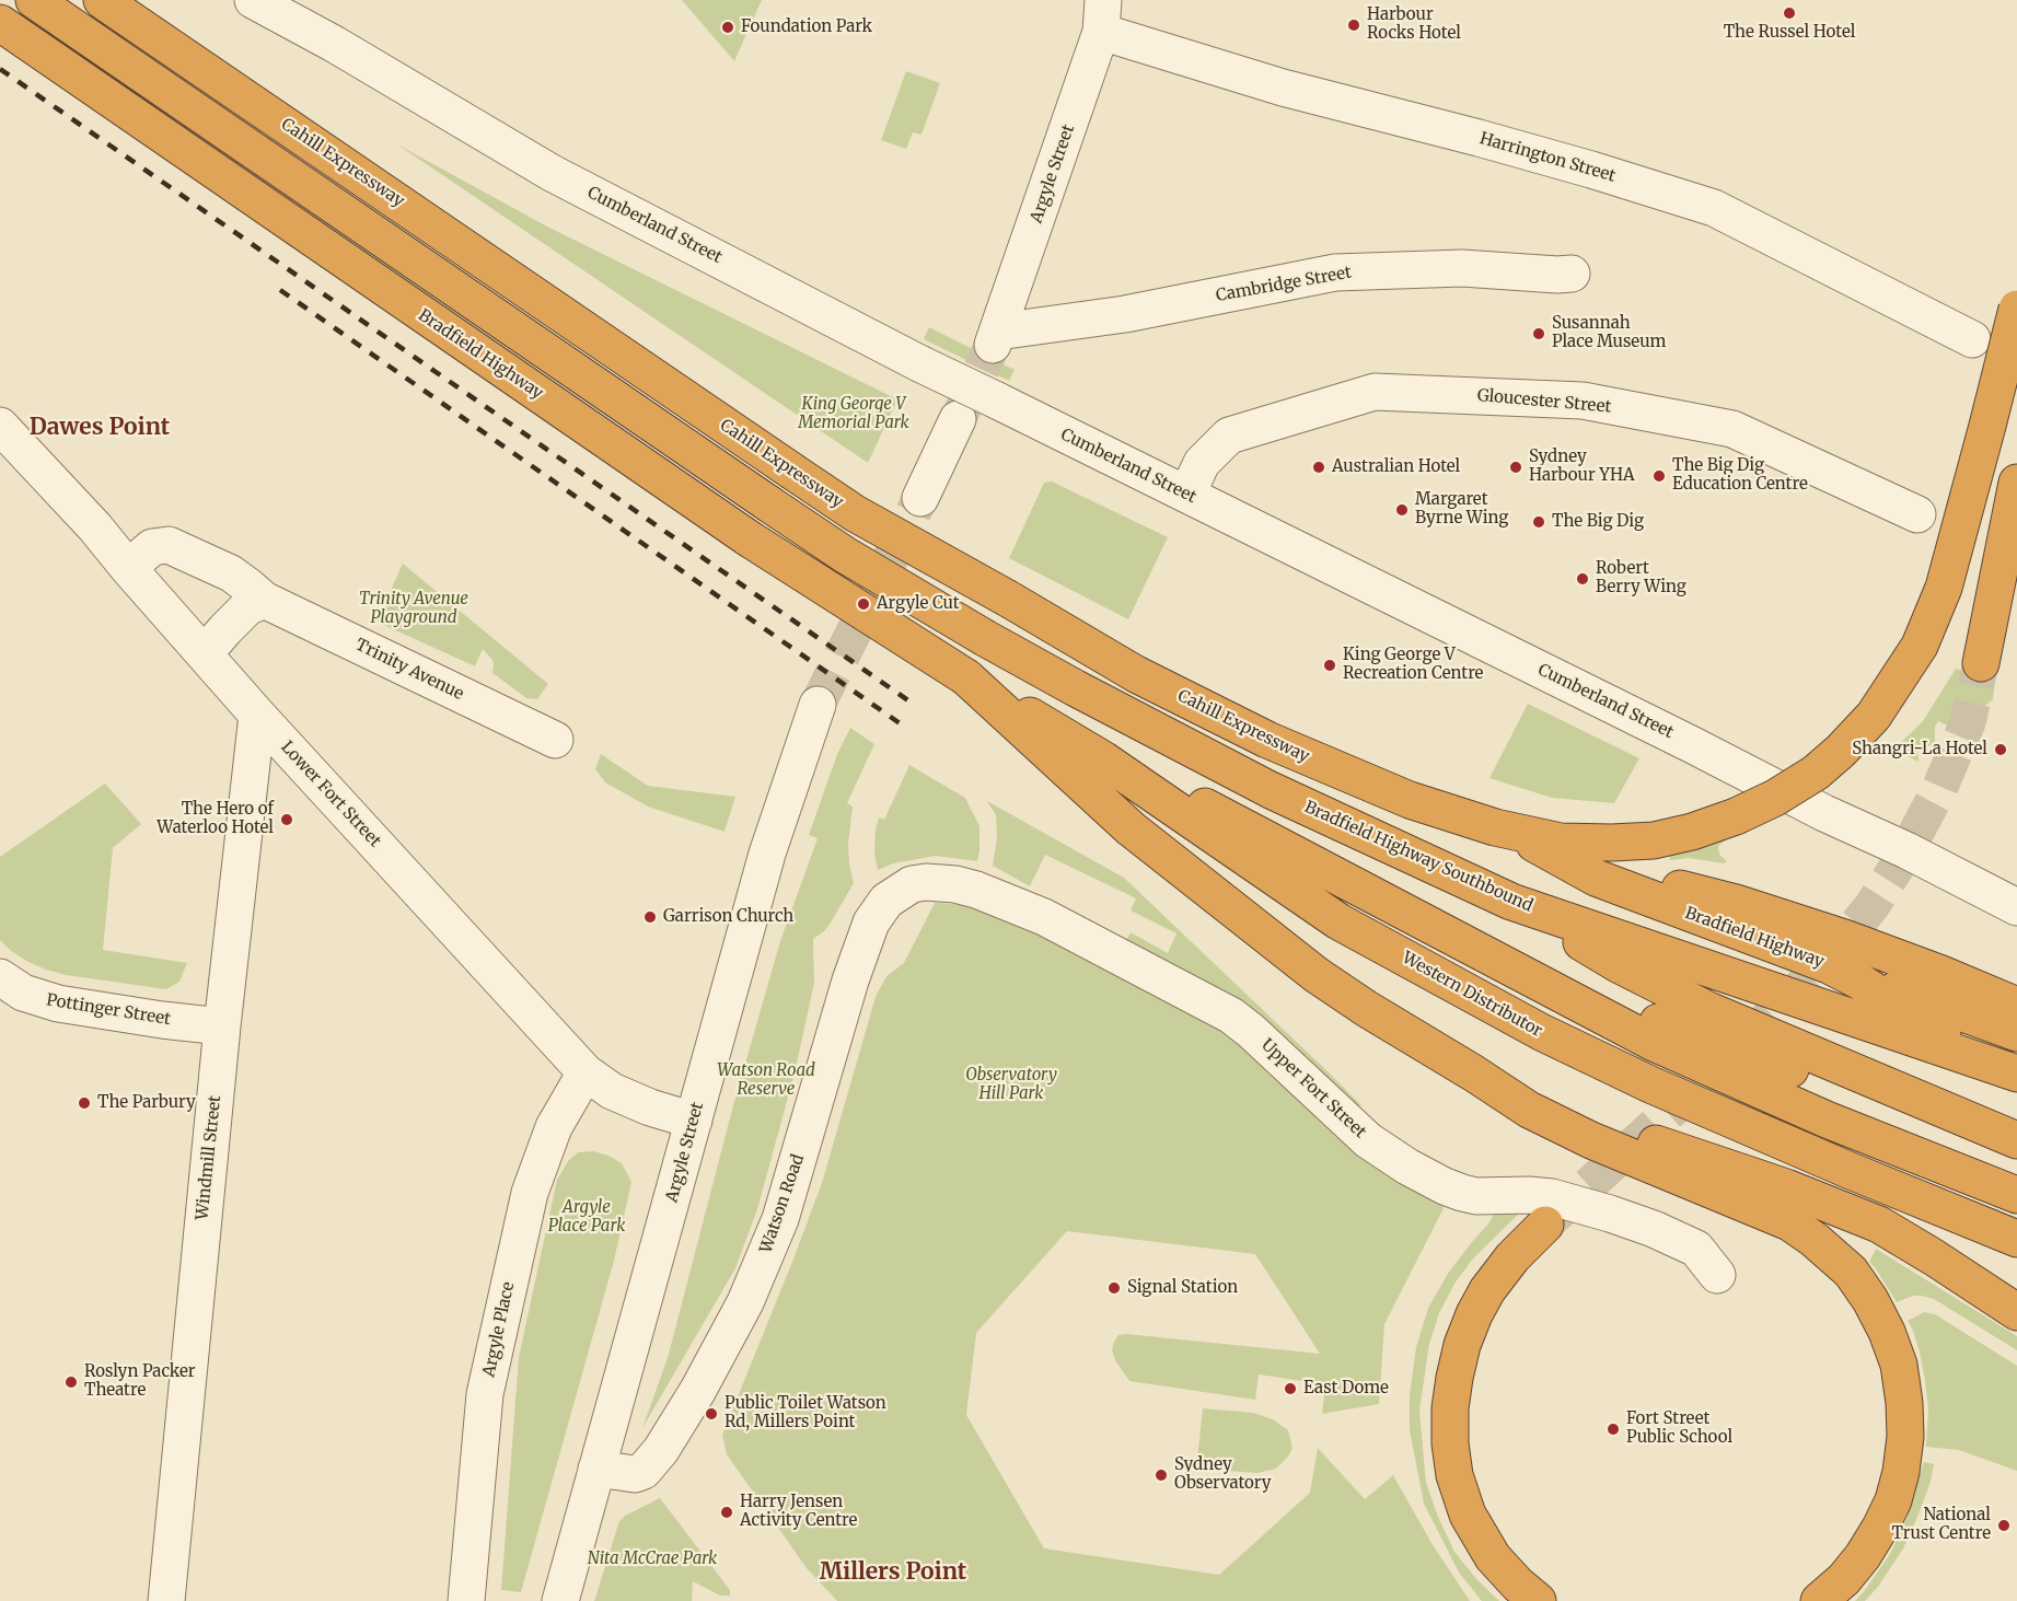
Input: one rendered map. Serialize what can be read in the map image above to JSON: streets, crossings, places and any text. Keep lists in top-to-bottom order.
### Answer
{
  "streets": {
    "highway": [
      "Cahill Expressway",
      "Bradfield Highway",
      "Bradfield Highway Southbound",
      "Western Distributor"
    ],
    "street": [
      "Harrington Street",
      "Argyle Street",
      "Cumberland Street",
      "Cambridge Street",
      "Gloucester Street",
      "Trinity Avenue",
      "Lower Fort Street",
      "Pottinger Street",
      "Upper Fort Street",
      "Windmill Street",
      "Watson Road",
      "Argyle Place"
    ]
  },
  "crossings": [
    ["Harrington Street", "Argyle Street"],
    ["Cahill Expressway", "Bradfield Highway"],
    ["Argyle Street", "Cambridge Street"],
    ["Argyle Street", "Lower Fort Street"],
    ["Argyle Street", "Watson Road"],
    ["Cumberland Street", "Gloucester Street"],
    ["Bradfield Highway", "Bradfield Highway Southbound"],
    ["Bradfield Highway", "Western Distributor"],
    ["Trinity Avenue", "Lower Fort Street"],
    ["Lower Fort Street", "Windmill Street"],
    ["Lower Fort Street", "Argyle Place"],
    ["Pottinger Street", "Windmill Street"],
    ["Upper Fort Street", "Watson Road"]
  ],
  "districts": ["Dawes Point", "Millers Point"],
  "parks": [
    "King George V Memorial Park",
    "Trinity Avenue Playground",
    "Watson Road Reserve",
    "Observatory Hill Park",
    "Argyle Place Park",
    "Nita McCrae Park"
  ],
  "places": [
    "The Russel Hotel",
    "Harbour Rocks Hotel",
    "Foundation Park",
    "Susannah Place Museum",
    "Australian Hotel",
    "Sydney Harbour YHA",
    "The Big Dig Education Centre",
    "Margaret Byrne Wing",
    "The Big Dig",
    "Robert Berry Wing",
    "Argyle Cut",
    "King George V Recreation Centre",
    "Shangri-La Hotel",
    "The Hero of Waterloo Hotel",
    "Garrison Church",
    "The Parbury",
    "Signal Station",
    "Roslyn Packer Theatre",
    "East Dome",
    "Public Toilet Watson Rd, Millers Point",
    "Fort Street Public School",
    "Sydney Observatory",
    "Harry Jensen Activity Centre",
    "National Trust Centre"
  ]
}
